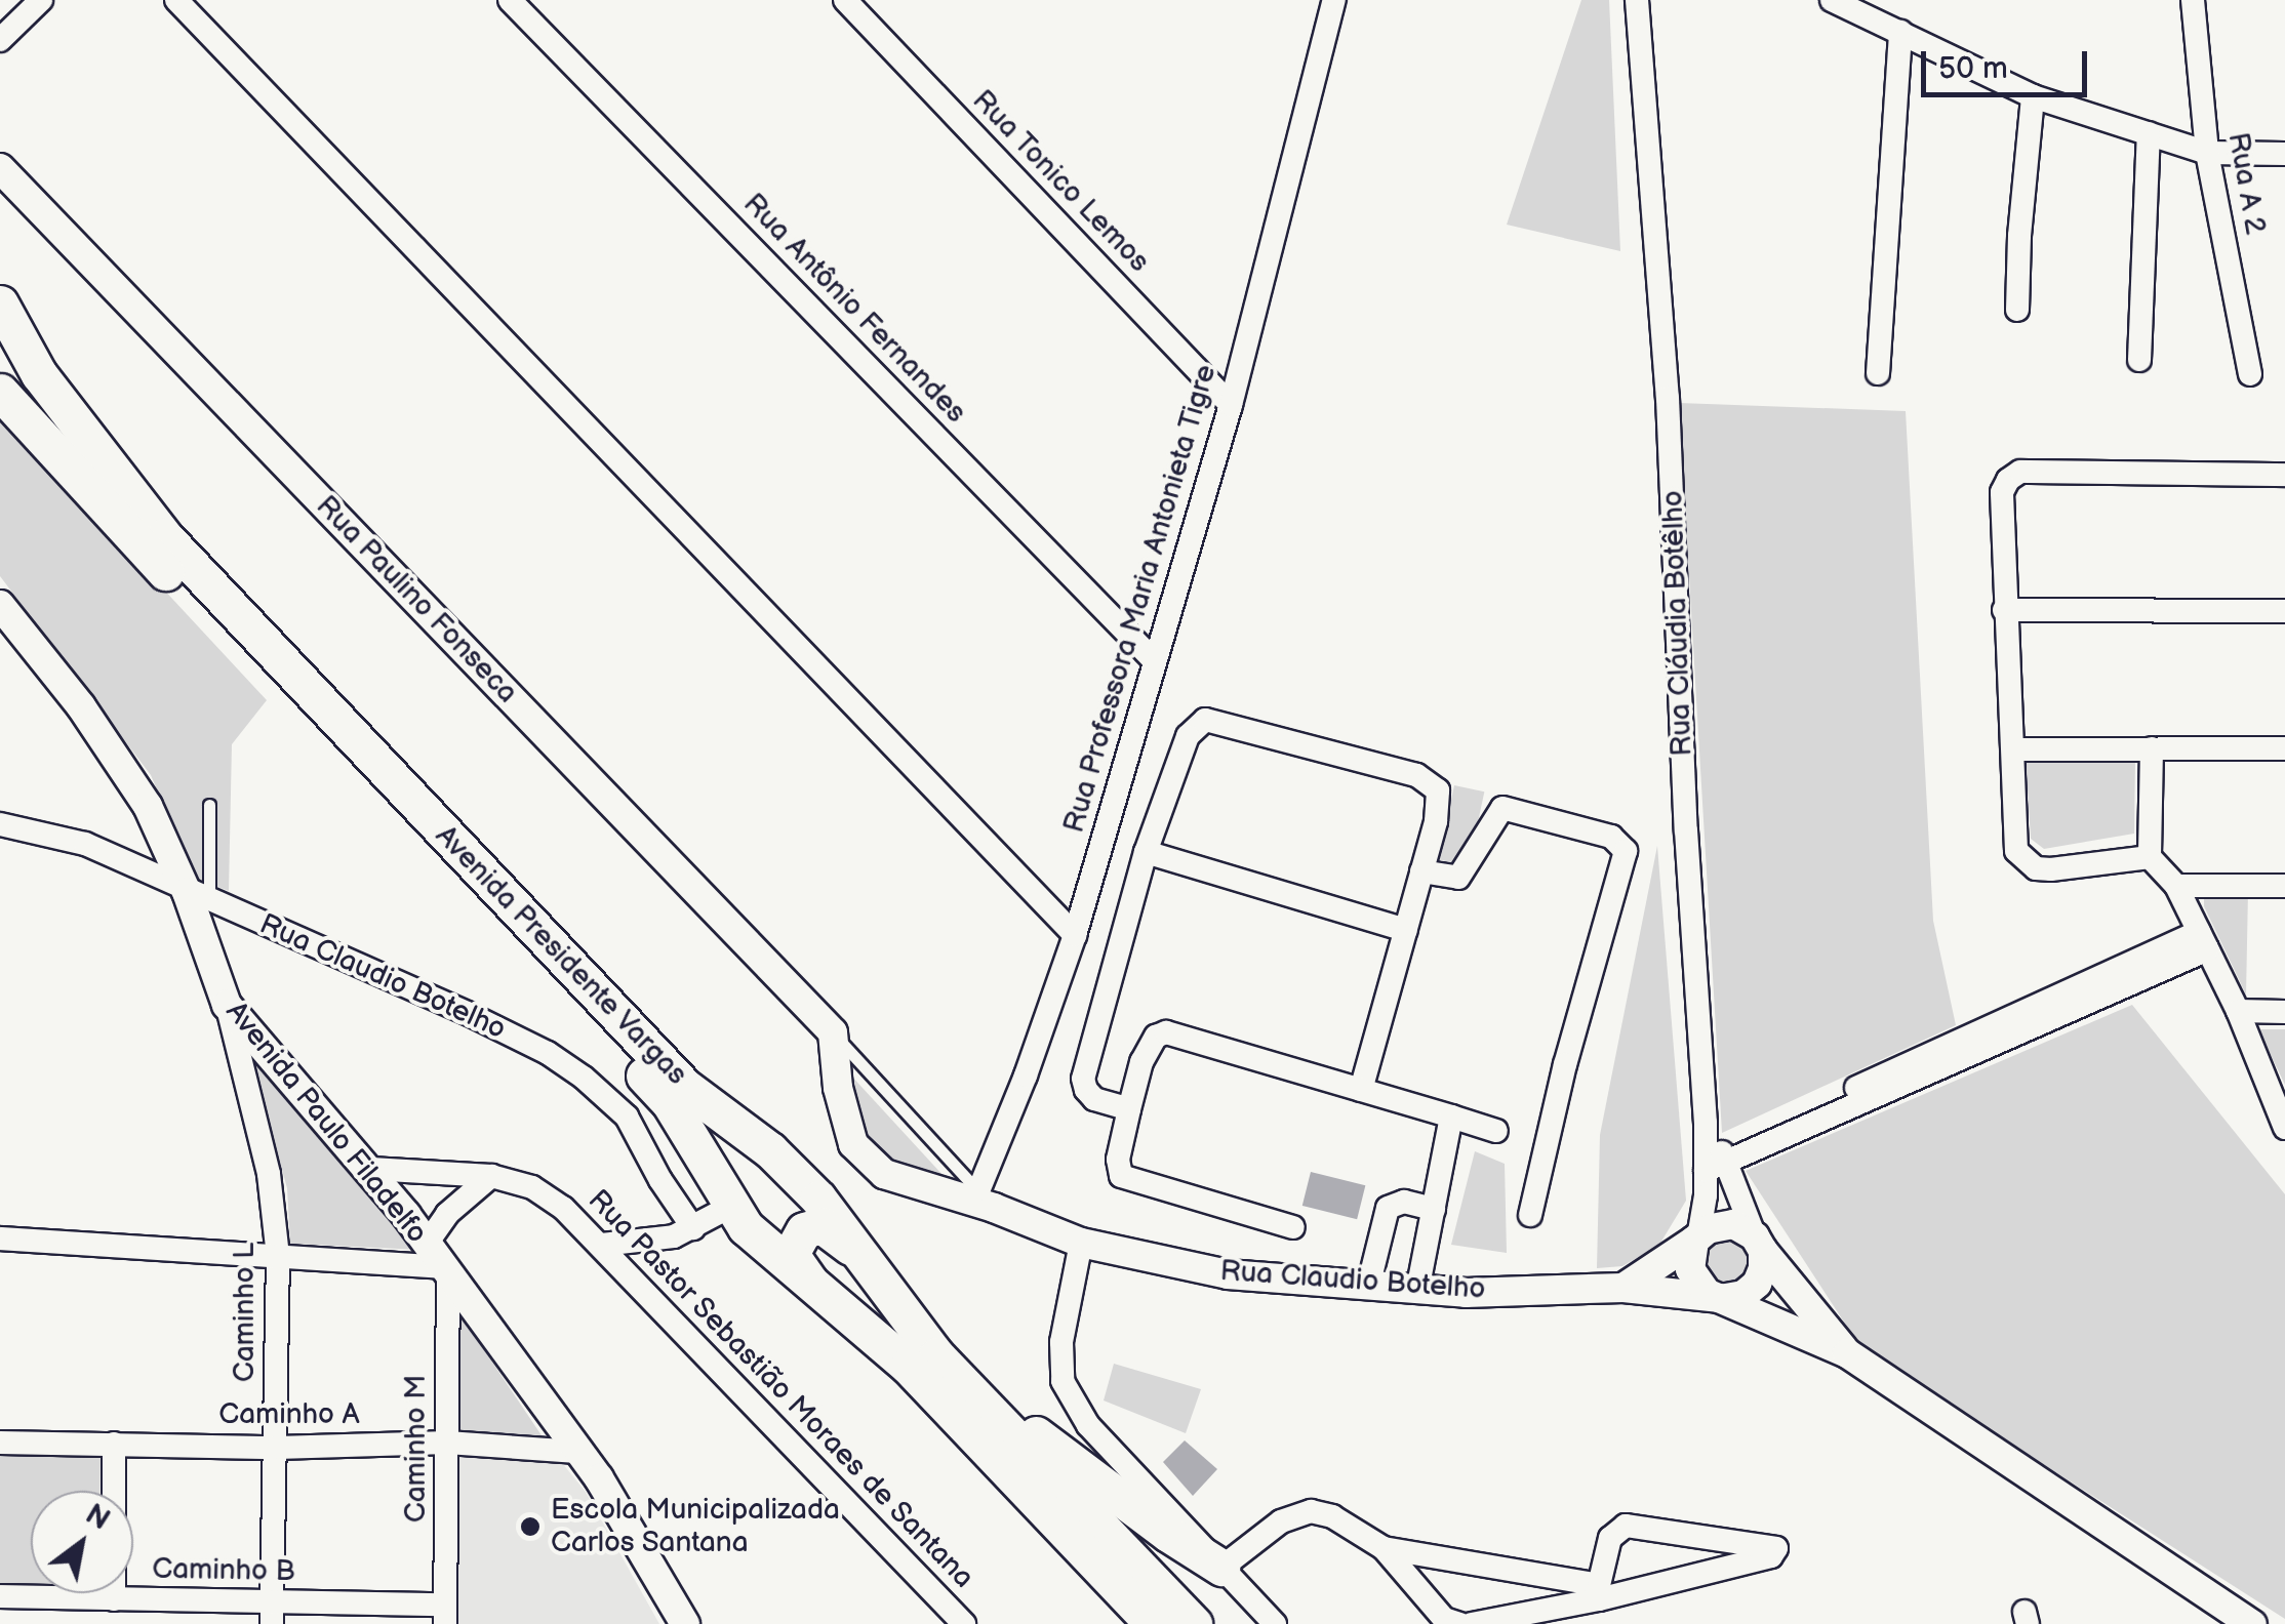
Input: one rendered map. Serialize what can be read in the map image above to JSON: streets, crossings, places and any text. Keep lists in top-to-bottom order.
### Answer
{
  "streets": {
    "main road": ["Avenida Presidente Vargas"],
    "street": [
      "Rua Tonico Lemos",
      "Rua A 2",
      "Rua Antônio Fernandes",
      "Rua Professora Maria Antonieta Tigre",
      "Rua Paulino Fonseca",
      "Rua Cláudia Botêlho",
      "Rua Claudio Botelho",
      "Avenida Paulo Filadelfo",
      "Caminho L",
      "Rua Pastor Sebastião Moraes de Santana",
      "Caminho A",
      "Caminho M",
      "Caminho B"
    ]
  },
  "crossings": [
    ["Rua Tonico Lemos", "Rua Professora Maria Antonieta Tigre"],
    ["Rua Antônio Fernandes", "Rua Professora Maria Antonieta Tigre"],
    ["Rua Professora Maria Antonieta Tigre", "Rua Paulino Fonseca"],
    ["Rua Professora Maria Antonieta Tigre", "Rua Claudio Botelho"],
    ["Rua Paulino Fonseca", "Rua Claudio Botelho"],
    ["Rua Cláudia Botêlho", "Rua Claudio Botelho"],
    ["Rua Claudio Botelho", "Avenida Paulo Filadelfo"],
    ["Avenida Paulo Filadelfo", "Caminho L"],
    ["Avenida Paulo Filadelfo", "Rua Pastor Sebastião Moraes de Santana"],
    ["Avenida Paulo Filadelfo", "Caminho A"],
    ["Avenida Paulo Filadelfo", "Caminho M"],
    ["Caminho L", "Caminho A"],
    ["Caminho L", "Caminho B"],
    ["Caminho A", "Caminho M"],
    ["Caminho M", "Caminho B"]
  ],
  "places": ["Escola Municipalizada Carlos Santana"],
  "scale_bar": "50 m",
  "north": "top right"
}
